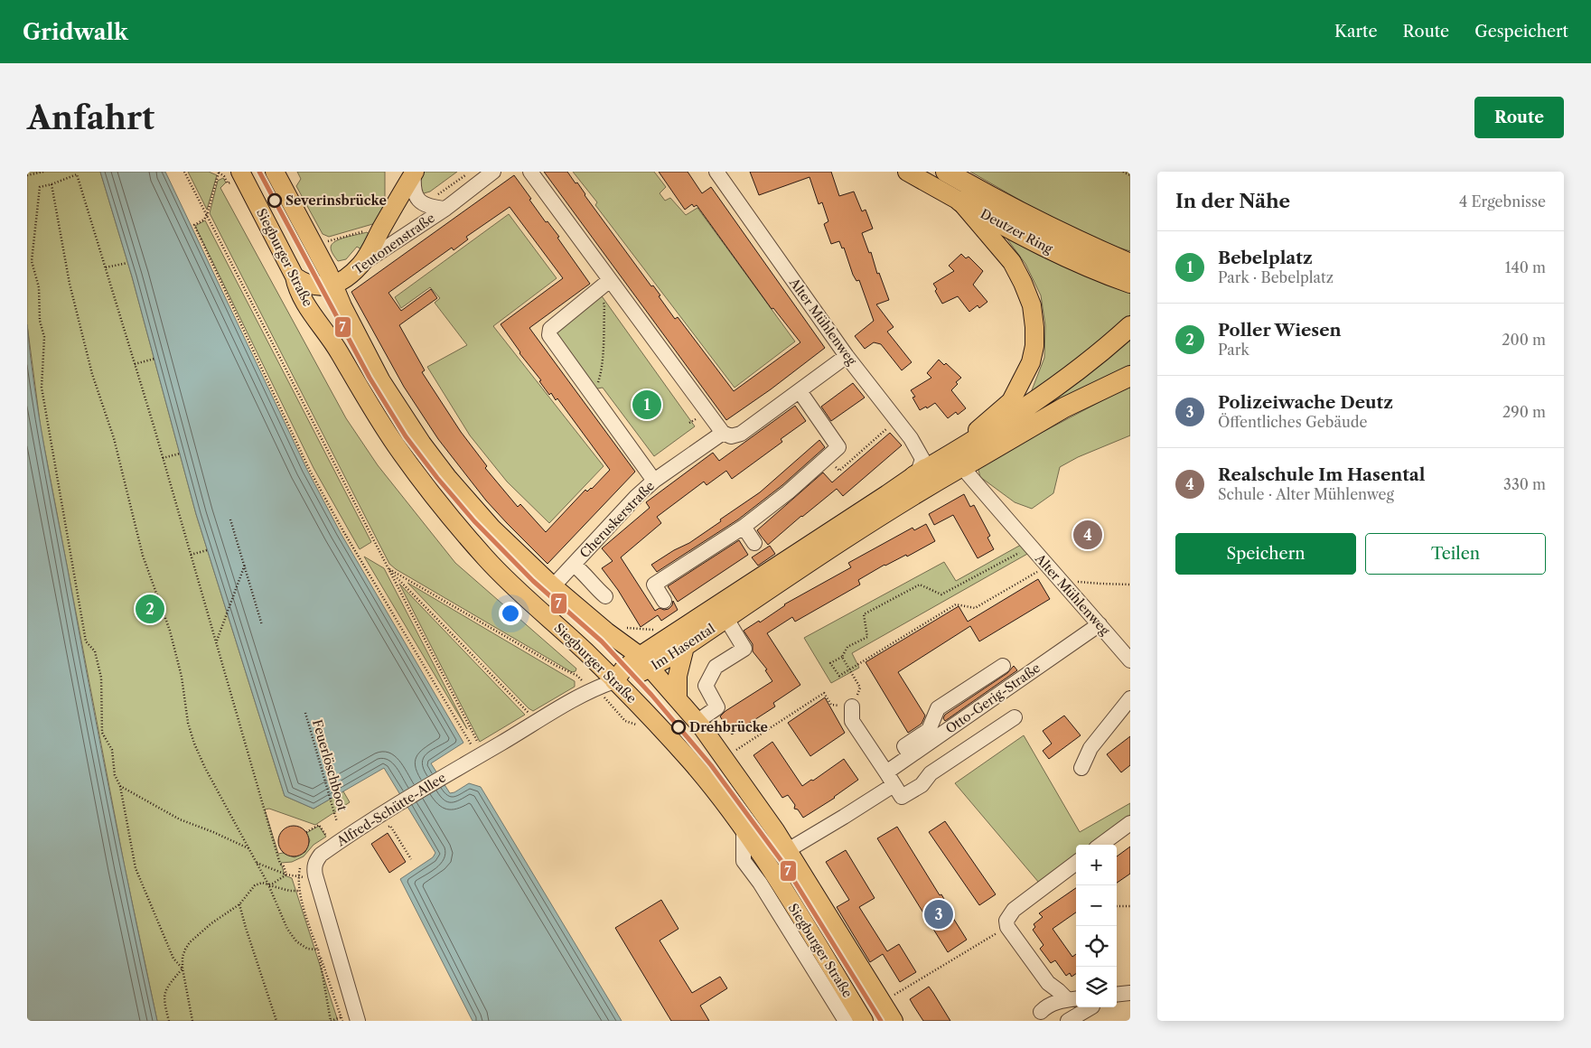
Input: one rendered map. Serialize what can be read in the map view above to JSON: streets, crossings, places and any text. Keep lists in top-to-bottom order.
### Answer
{
  "streets": {
    "highway": ["Deutzer Ring"],
    "main road": ["Teutonenstraße", "Siegburger Straße", "Im Hasental"],
    "street": [
      "Alter Mühlenweg",
      "Cheruskerstraße",
      "Otto-Gerig-Straße",
      "Alfred-Schütte-Allee"
    ],
    "path": ["Feuerlöschboot"]
  },
  "crossings": [
    ["Deutzer Ring", "Im Hasental"],
    ["Teutonenstraße", "Siegburger Straße"],
    ["Siegburger Straße", "Cheruskerstraße"],
    ["Siegburger Straße", "Im Hasental"],
    ["Siegburger Straße", "Alfred-Schütte-Allee"],
    ["Alter Mühlenweg", "Im Hasental"],
    ["Alter Mühlenweg", "Otto-Gerig-Straße"],
    ["Im Hasental", "Alfred-Schütte-Allee"],
    ["Feuerlöschboot", "Alfred-Schütte-Allee"]
  ],
  "places": ["Severinsbrücke", "Drehbrücke"],
  "lines": ["transit line 7"],
  "page": {
    "header": "Gridwalk",
    "nav": ["Karte", "Route", "Gespeichert"],
    "buttons": [
      "Route",
      ["Speichern", "Teilen"]
    ],
    "title": "Anfahrt",
    "heading": ["In der Nähe", "4 Ergebnisse"],
    "list": [
      {
        "mark": "1",
        "name": "Bebelplatz",
        "note": "Park · Bebelplatz",
        "value": "140 m"
      },
      {
        "mark": "2",
        "name": "Poller Wiesen",
        "note": "Park",
        "value": "200 m"
      },
      {
        "mark": "3",
        "name": "Polizeiwache Deutz",
        "note": "Öffentliches Gebäude",
        "value": "290 m"
      },
      {
        "mark": "4",
        "name": "Realschule Im Hasental",
        "note": "Schule · Alter Mühlenweg",
        "value": "330 m"
      }
    ],
    "pins": [
      "1",
      "4",
      "2",
      "3"
    ],
    "map_buttons": ["+", "−"]
  }
}
